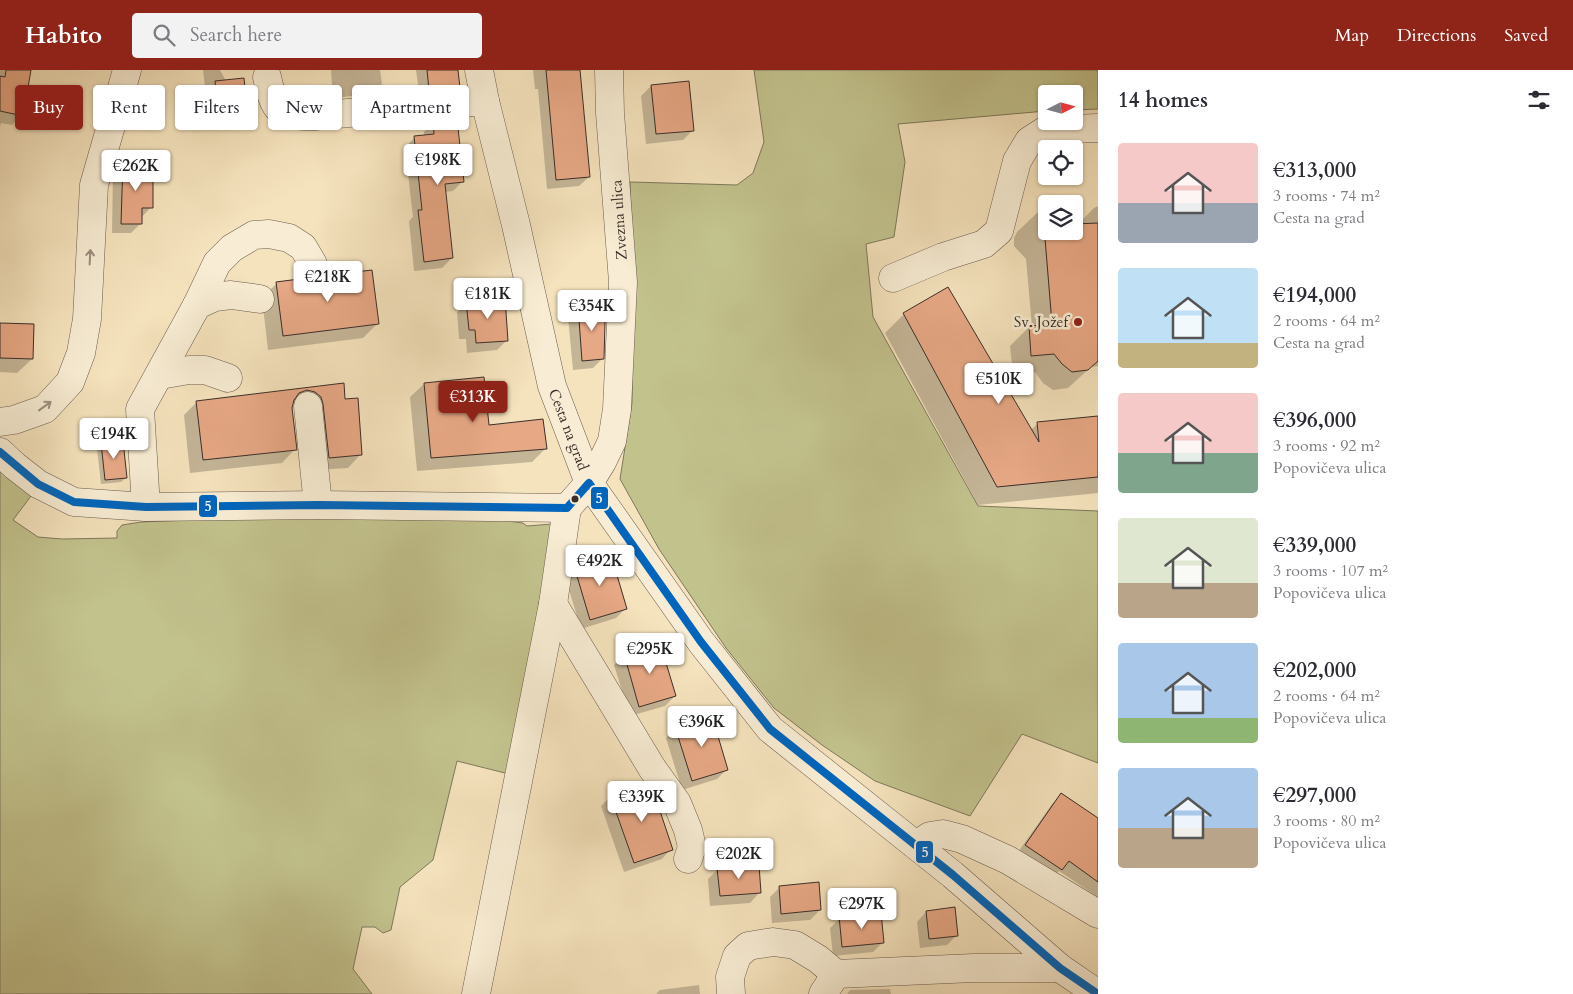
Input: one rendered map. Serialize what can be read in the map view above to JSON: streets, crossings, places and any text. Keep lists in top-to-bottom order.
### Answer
{
  "streets": {
    "street": ["Zvezna ulica", "Cesta na grad"]
  },
  "crossings": [
    ["Zvezna ulica", "Cesta na grad"]
  ],
  "places": ["Sv. Jožef"],
  "lines": ["transit line 5"],
  "north": "right",
  "page": {
    "header": "Habito",
    "search": "Search here",
    "nav": ["Map", "Directions", "Saved"],
    "heading": "14 homes",
    "chip": [
      "Buy",
      "Rent",
      "Filters",
      "New",
      "Apartment"
    ],
    "list": [
      {
        "name": "€313,000",
        "note": "3 rooms · 74 m² · Cesta na grad"
      },
      {
        "name": "€194,000",
        "note": "2 rooms · 64 m² · Cesta na grad"
      },
      {
        "name": "€396,000",
        "note": "3 rooms · 92 m² · Popovičeva ulica"
      },
      {
        "name": "€339,000",
        "note": "3 rooms · 107 m² · Popovičeva ulica"
      },
      {
        "name": "€202,000",
        "note": "2 rooms · 64 m² · Popovičeva ulica"
      },
      {
        "name": "€297,000",
        "note": "3 rooms · 80 m² · Popovičeva ulica"
      }
    ],
    "price": [
      "€198K",
      "€262K",
      "€218K",
      "€181K",
      "€354K",
      "€510K",
      "€313K",
      "€194K",
      "€492K",
      "€295K",
      "€396K",
      "€339K",
      "€202K",
      "€297K"
    ]
  }
}
